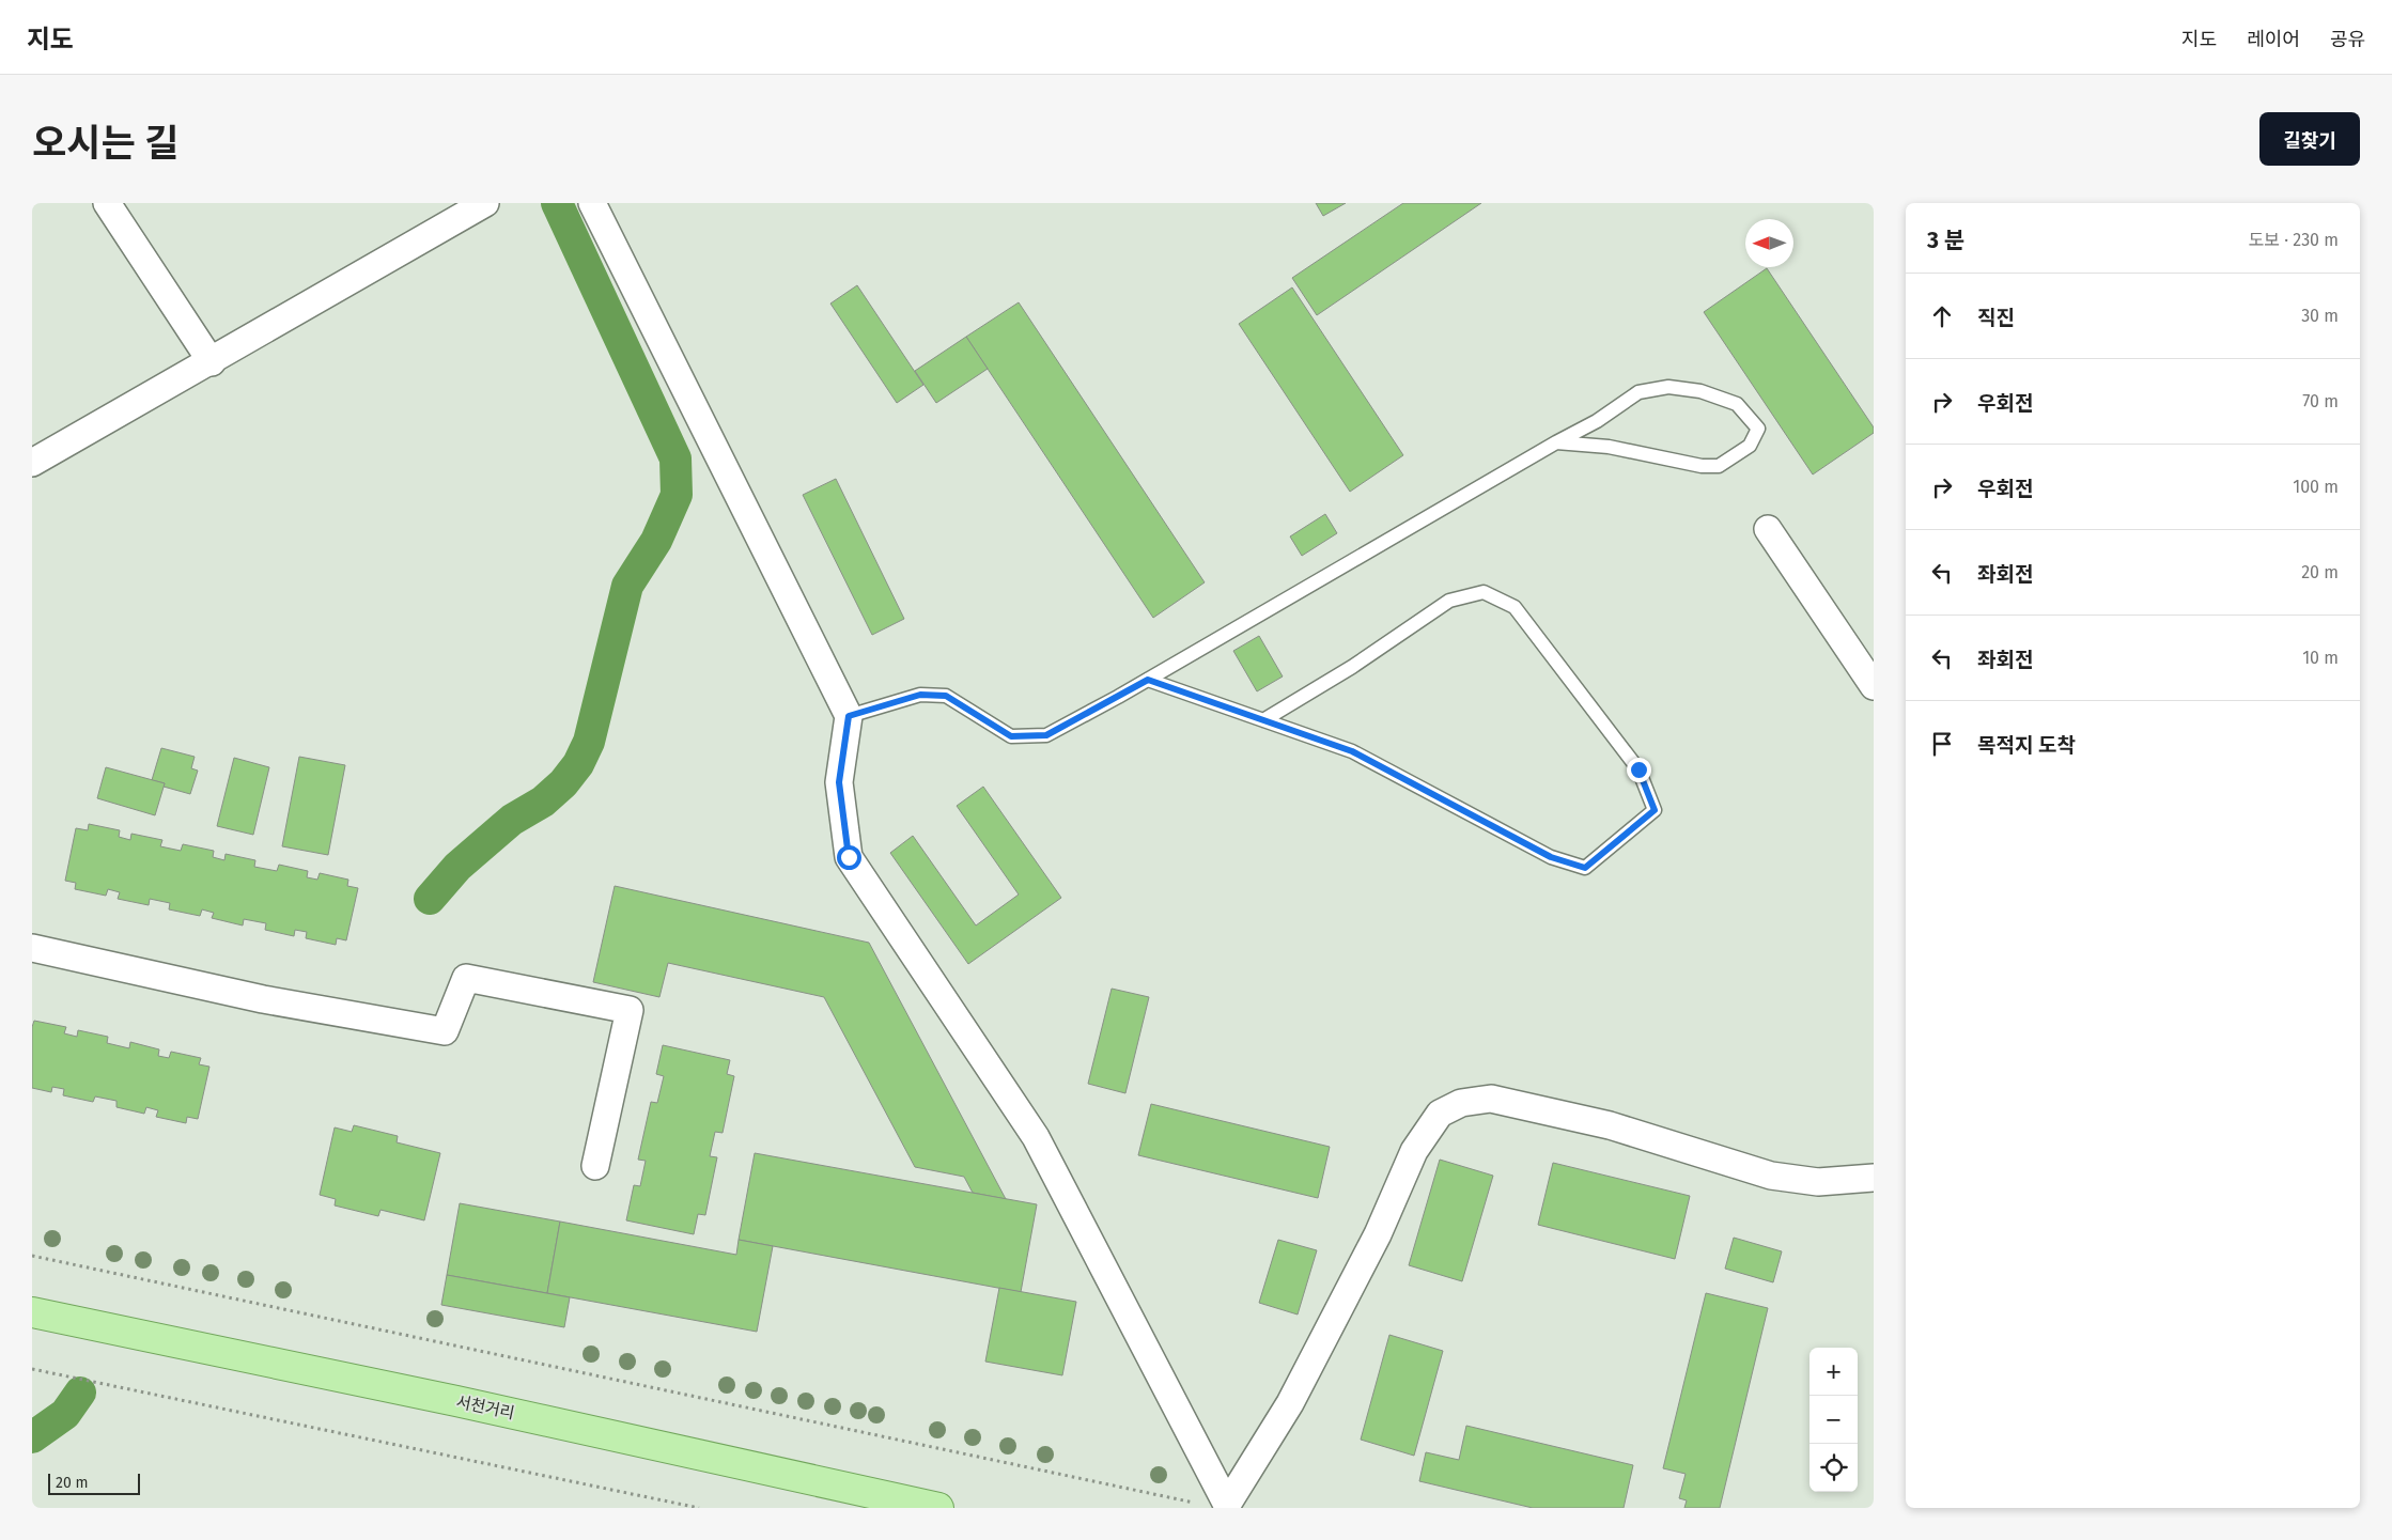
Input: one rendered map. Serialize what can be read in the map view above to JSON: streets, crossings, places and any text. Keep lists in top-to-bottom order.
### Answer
{
  "streets": {
    "main road": ["서천거리"]
  },
  "scale_bar": "20 m",
  "north": "left",
  "page": {
    "header": "지도",
    "nav": ["지도", "레이어", "공유"],
    "title": "오시는 길",
    "buttons": "길찾기",
    "heading": ["3 분", "도보 · 230 m"],
    "list": [
      ["직진", "30 m"],
      ["우회전", "70 m"],
      ["우회전", "100 m"],
      ["좌회전", "20 m"],
      ["좌회전", "10 m"],
      "목적지 도착"
    ],
    "map_buttons": ["+", "−"],
    "scale": "20 m"
  }
}
